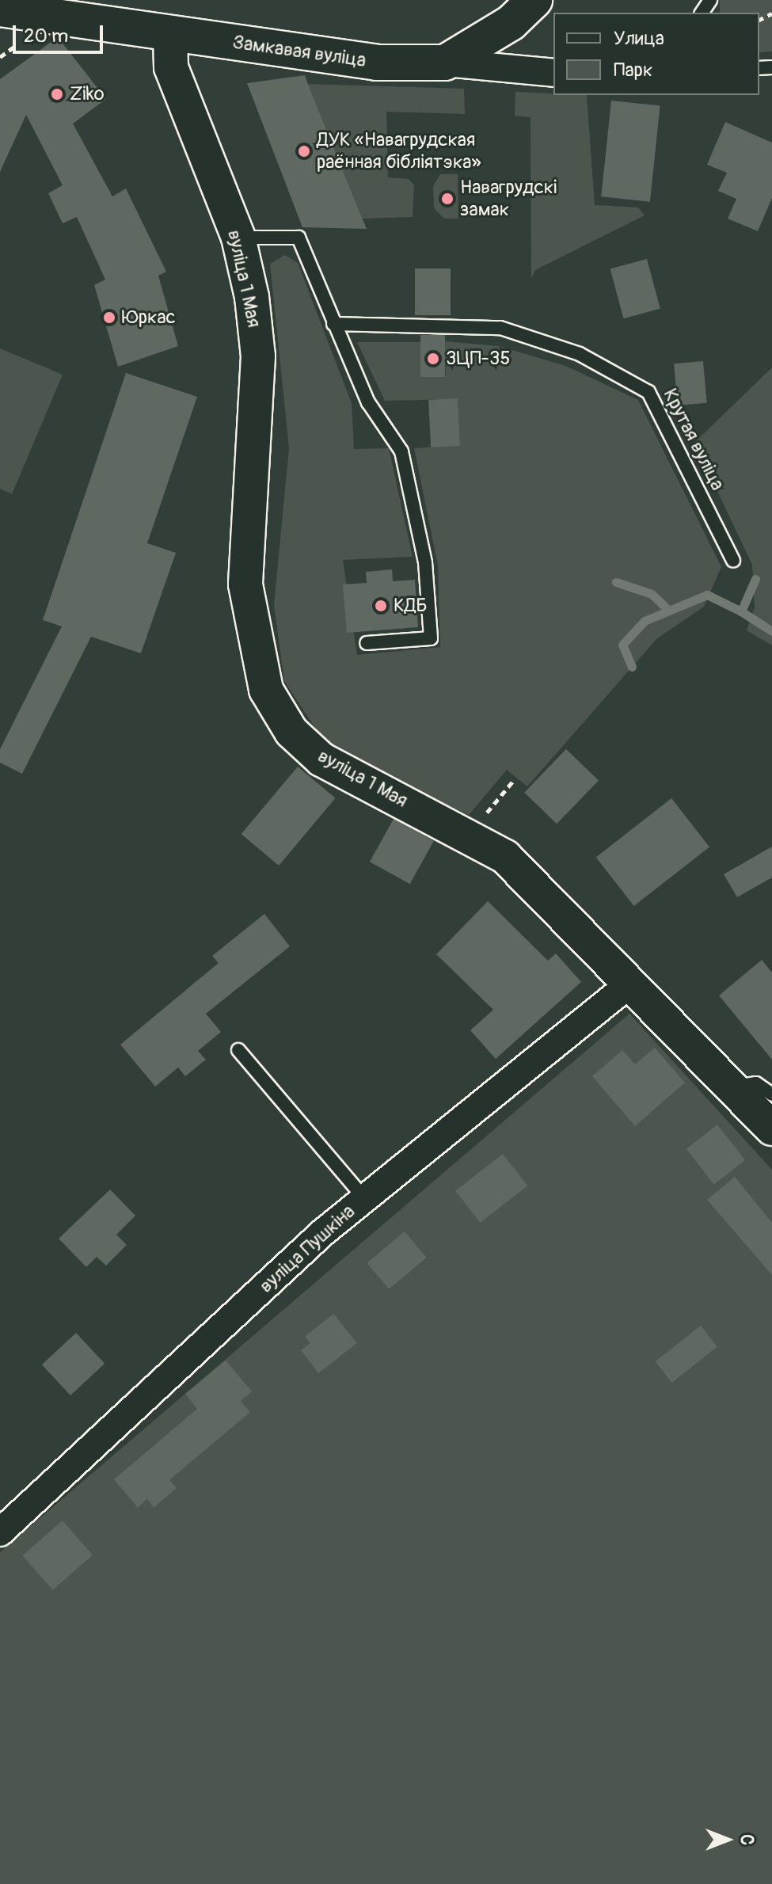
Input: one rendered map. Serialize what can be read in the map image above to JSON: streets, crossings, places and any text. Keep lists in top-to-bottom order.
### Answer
{
  "streets": {
    "main road": ["Замкавая вуліца"],
    "street": ["вуліца 1 Мая", "вуліца Пушкіна"],
    "lane": ["Крутая вуліца"]
  },
  "crossings": [
    ["Замкавая вуліца", "вуліца 1 Мая"],
    ["вуліца 1 Мая", "вуліца Пушкіна"]
  ],
  "places": [
    "Ziko",
    "ДУК «Навагрудская раённая бібліятэка»",
    "Навагрудскі замак",
    "Юркас",
    "3ЦП-35",
    "КДБ"
  ],
  "legend": ["Улица", "Парк"],
  "scale_bar": "20 m",
  "north": "right"
}
